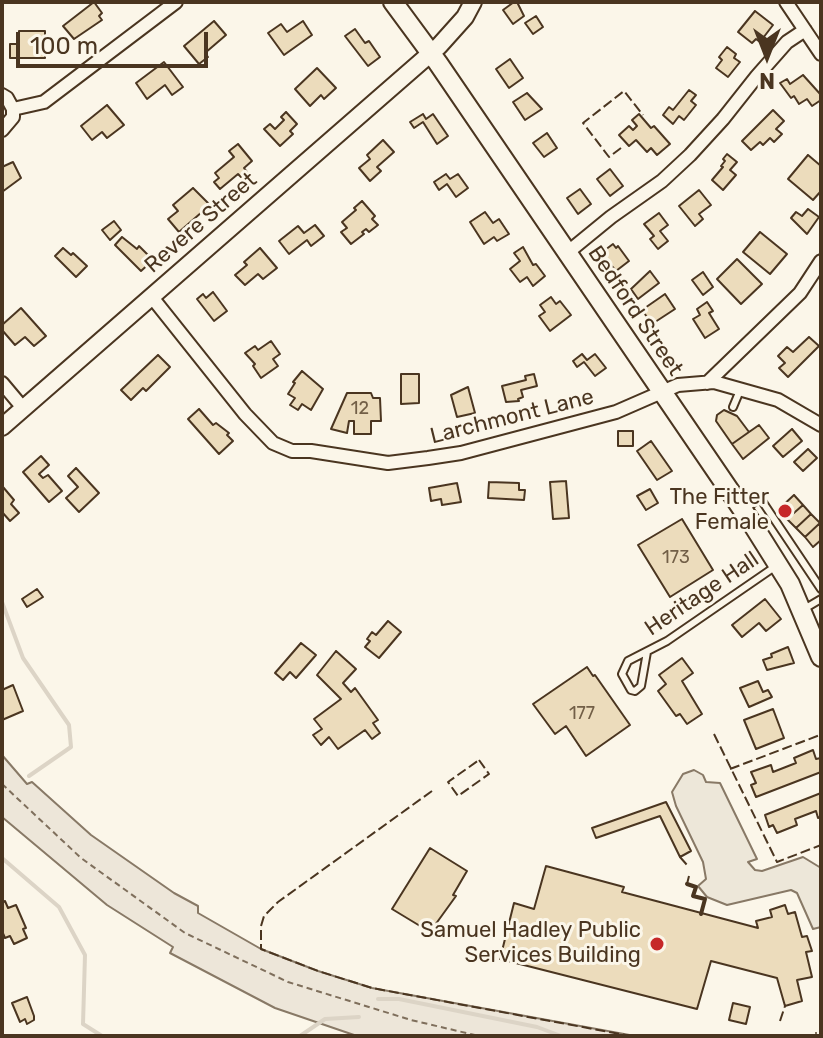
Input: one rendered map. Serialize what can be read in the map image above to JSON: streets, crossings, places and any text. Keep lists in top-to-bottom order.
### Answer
{
  "streets": {
    "main road": ["Bedford Street"],
    "street": ["Revere Street", "Larchmont Lane"],
    "lane": ["Heritage Hall"]
  },
  "crossings": [
    ["Revere Street", "Bedford Street"],
    ["Revere Street", "Larchmont Lane"],
    ["Bedford Street", "Larchmont Lane"],
    ["Bedford Street", "Heritage Hall"]
  ],
  "places": ["The Fitter Female", "Samuel Hadley Public Services Building"],
  "house_numbers": ["12", "173", "177"],
  "scale_bar": "100 m",
  "north": "bottom"
}
